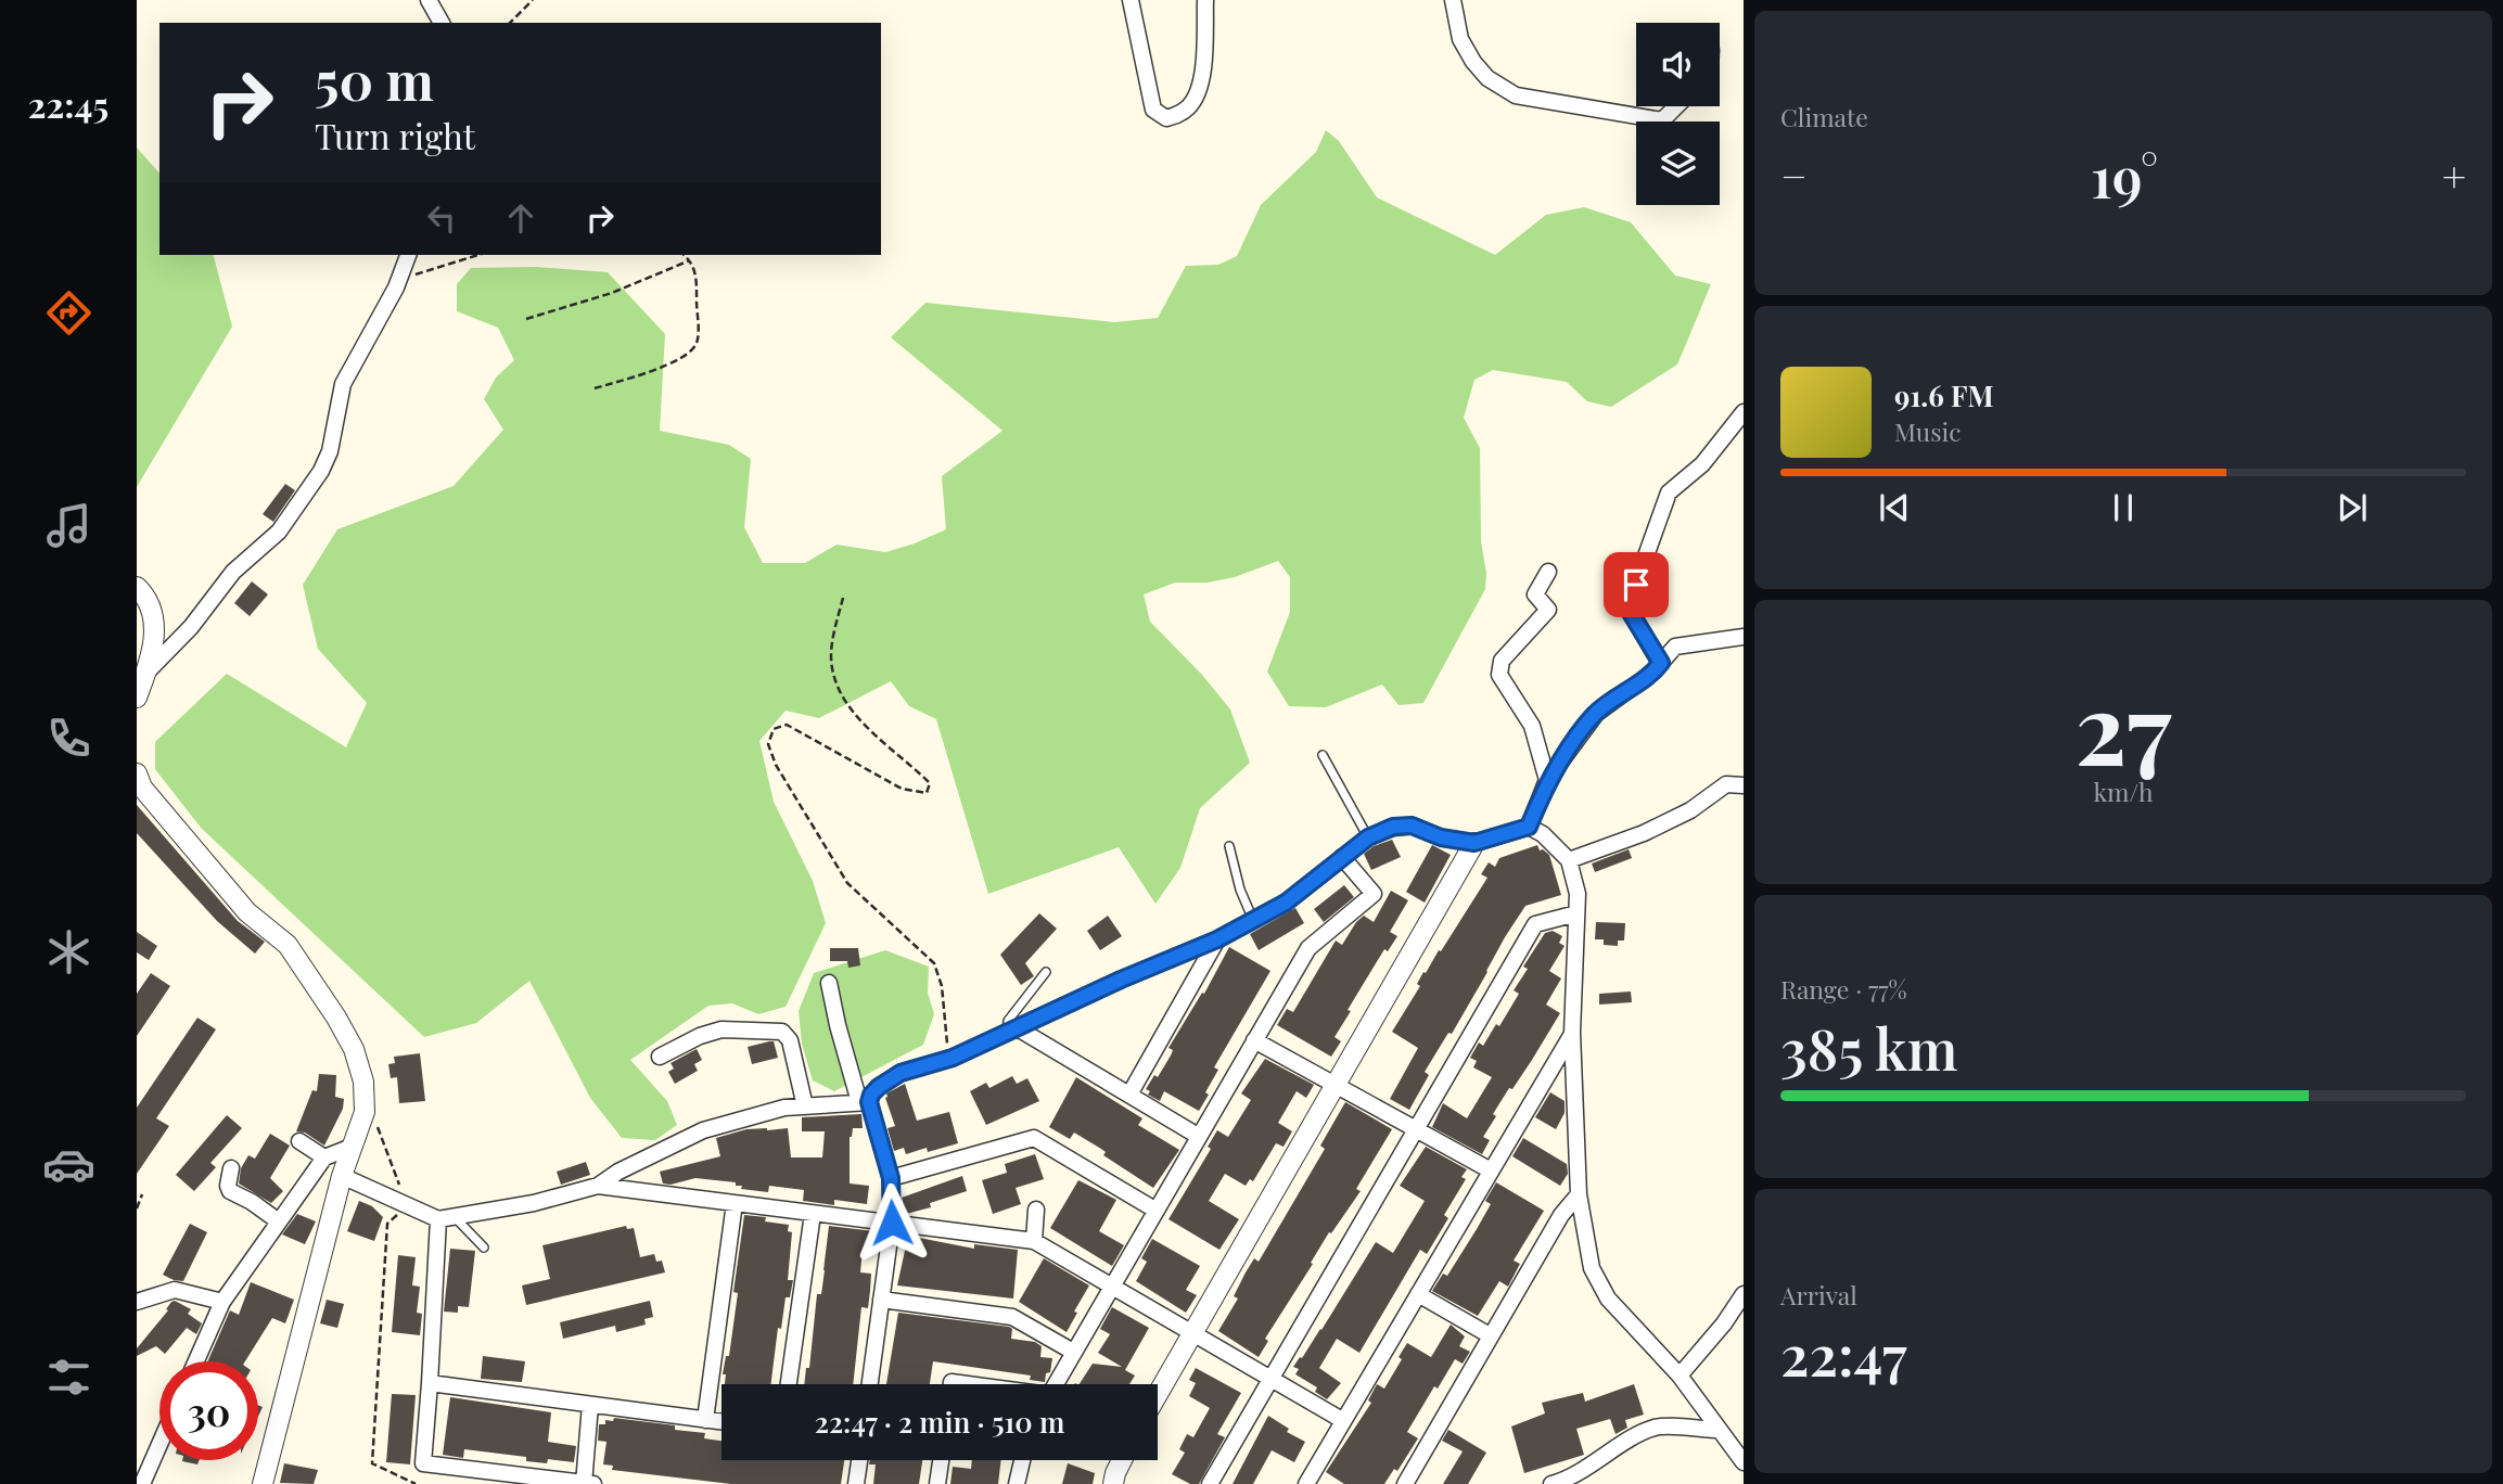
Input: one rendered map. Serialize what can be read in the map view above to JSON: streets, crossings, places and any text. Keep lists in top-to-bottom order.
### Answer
{
  "page": {
    "tabs": "22:45",
    "tile": [
      "Climate",
      ["27", "km/h"],
      ["Range · 77%", "385 km"],
      ["Arrival", "22:47"]
    ],
    "turn": ["50 m", "Turn right"],
    "heat": ["−", "19°", "+"],
    "song": ["91.6 FM", "Music"],
    "limit": "30",
    "trip": "22:47 · 2 min · 510 m"
  }
}
